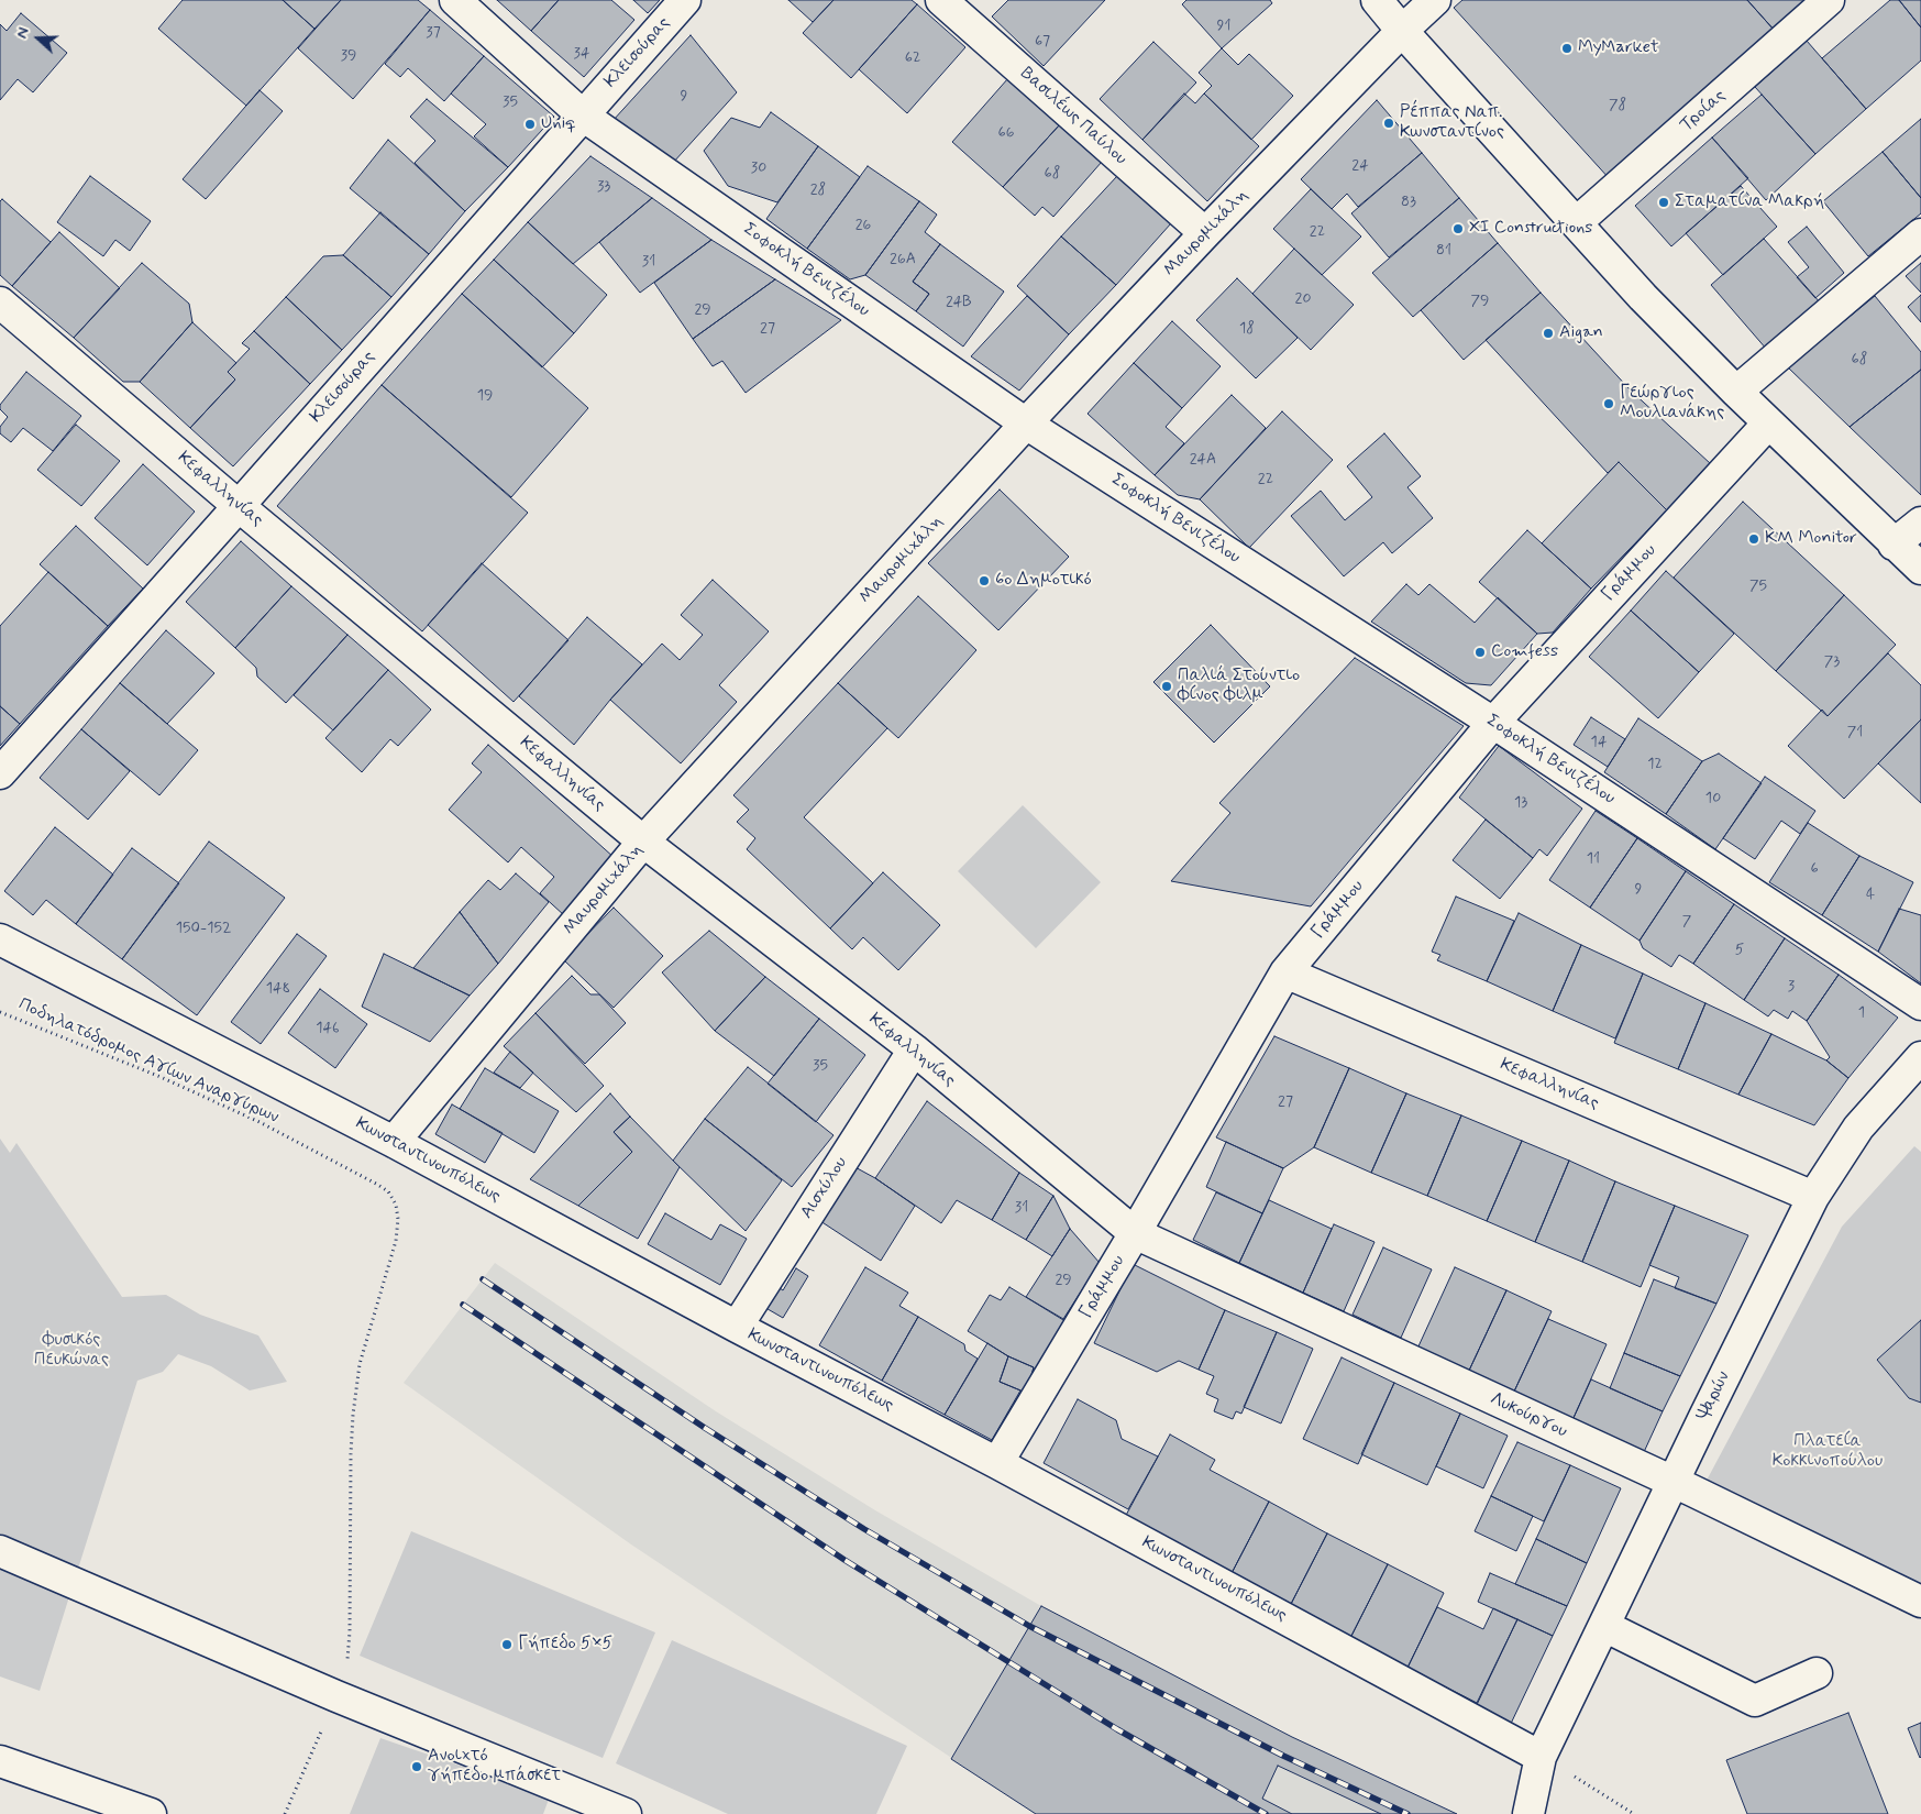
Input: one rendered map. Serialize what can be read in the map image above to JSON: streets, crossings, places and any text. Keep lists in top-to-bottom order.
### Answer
{
  "streets": {
    "street": [
      "Κλεισούρας",
      "Τροίας",
      "Βασιλέως Παύλου",
      "Μαυρομιχάλη",
      "Σοφοκλή Βενιζέλου",
      "Κεφαλληνίας",
      "Γράμμου",
      "Κωνσταντινουπόλεως",
      "Αισχύλου",
      "Ψαρών",
      "Λυκούργου"
    ],
    "path": ["Ποδηλατόδρομος Αγίων Αναργύρων"]
  },
  "crossings": [
    ["Κλεισούρας", "Σοφοκλή Βενιζέλου"],
    ["Κλεισούρας", "Κεφαλληνίας"],
    ["Βασιλέως Παύλου", "Μαυρομιχάλη"],
    ["Μαυρομιχάλη", "Σοφοκλή Βενιζέλου"],
    ["Μαυρομιχάλη", "Κεφαλληνίας"],
    ["Μαυρομιχάλη", "Κωνσταντινουπόλεως"],
    ["Σοφοκλή Βενιζέλου", "Γράμμου"],
    ["Κεφαλληνίας", "Γράμμου"],
    ["Κεφαλληνίας", "Αισχύλου"],
    ["Κεφαλληνίας", "Ψαρών"],
    ["Κεφαλληνίας", "Λυκούργου"],
    ["Γράμμου", "Κωνσταντινουπόλεως"],
    ["Γράμμου", "Λυκούργου"],
    ["Κωνσταντινουπόλεως", "Αισχύλου"],
    ["Κωνσταντινουπόλεως", "Ψαρών"],
    ["Ψαρών", "Λυκούργου"]
  ],
  "parks": ["Φυσικός Πευκώνας", "Πλατεία Κοκκινοπούλου"],
  "places": [
    "MyMarket",
    "Ρέππας Ναπ. Κωνσταντίνος",
    "Uniq",
    "Σταματίνα Μακρή",
    "XI Constructions",
    "Aigan",
    "Γεώργιος Μουλιανάκης",
    "KM Monitor",
    "6ο Δημοτικό",
    "Comfess",
    "Παλιά Στούντιο Φίνος Φιλμ",
    "Γήπεδο 5×5",
    "Ανοιχτό γήπεδο μπάσκετ"
  ],
  "house_numbers": [
    "91",
    "37",
    "67",
    "34",
    "39",
    "62",
    "9",
    "35",
    "78",
    "66",
    "24",
    "30",
    "68",
    "33",
    "28",
    "83",
    "26",
    "22",
    "81",
    "26Α",
    "31",
    "20",
    "79",
    "24Β",
    "29",
    "27",
    "18",
    "68",
    "19",
    "24Α",
    "22",
    "75",
    "73",
    "71",
    "14",
    "12",
    "10",
    "13",
    "11",
    "6",
    "9",
    "4",
    "7",
    "150-152",
    "5",
    "3",
    "148",
    "1",
    "146",
    "35",
    "27",
    "31",
    "29"
  ],
  "north": "left"
}
